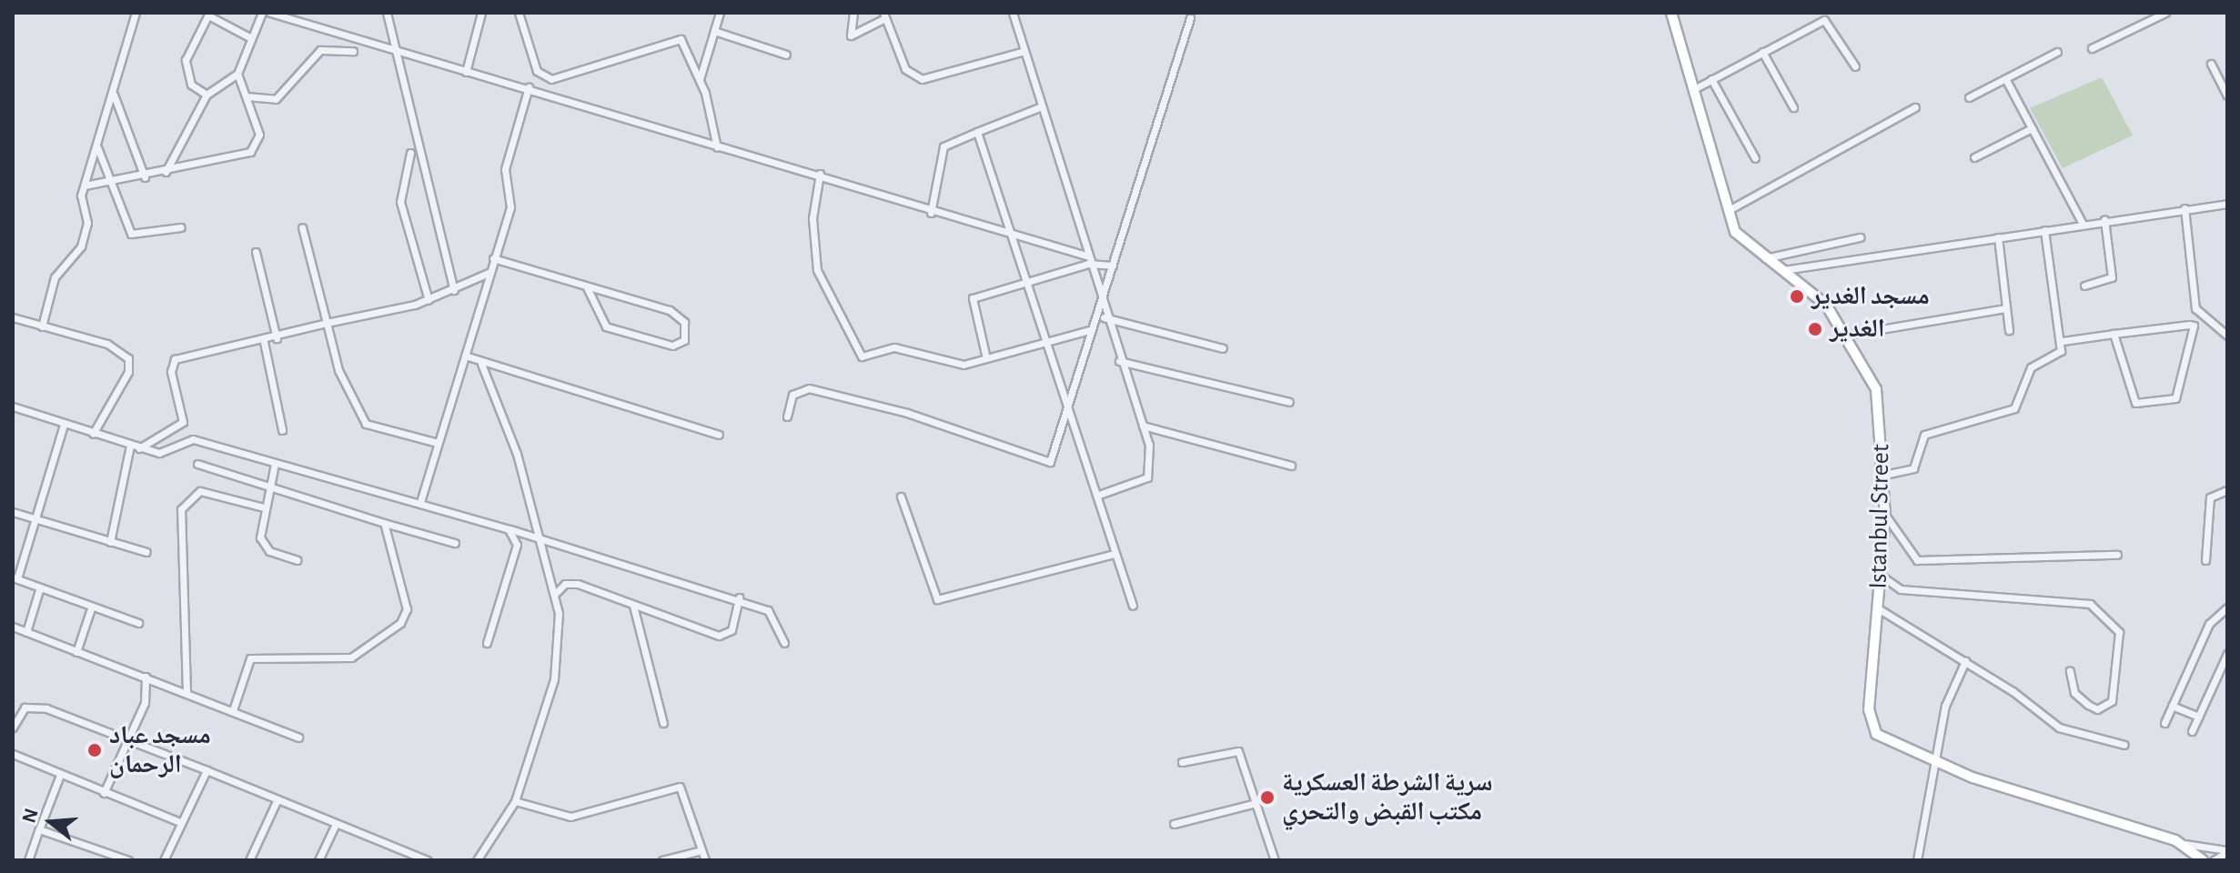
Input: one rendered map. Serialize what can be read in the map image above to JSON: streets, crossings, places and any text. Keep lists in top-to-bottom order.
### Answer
{
  "streets": {
    "street": ["Istanbul Street"]
  },
  "places": [
    "مسجد الغدير",
    "الغدير",
    "مسجد عباد الرحمان",
    "سرية الشرطة العسكرية مكتب القبض والتحري"
  ],
  "north": "left"
}
